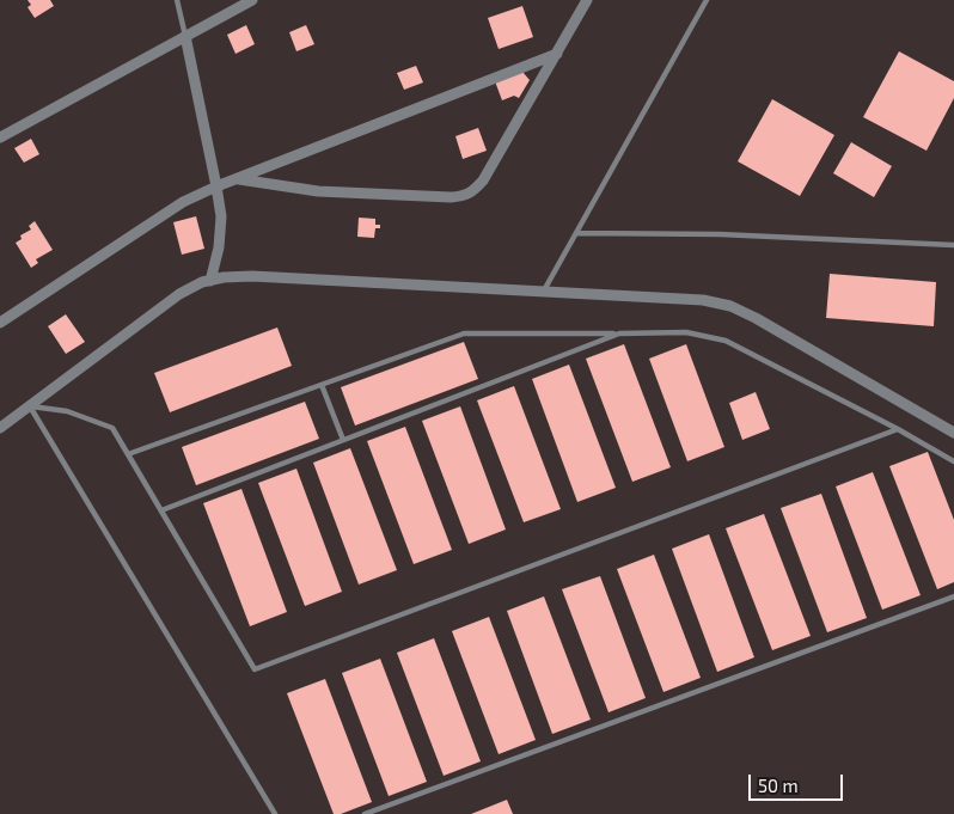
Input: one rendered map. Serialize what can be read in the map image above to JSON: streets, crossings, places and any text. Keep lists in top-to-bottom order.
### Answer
{
  "scale_bar": "50 m"
}
